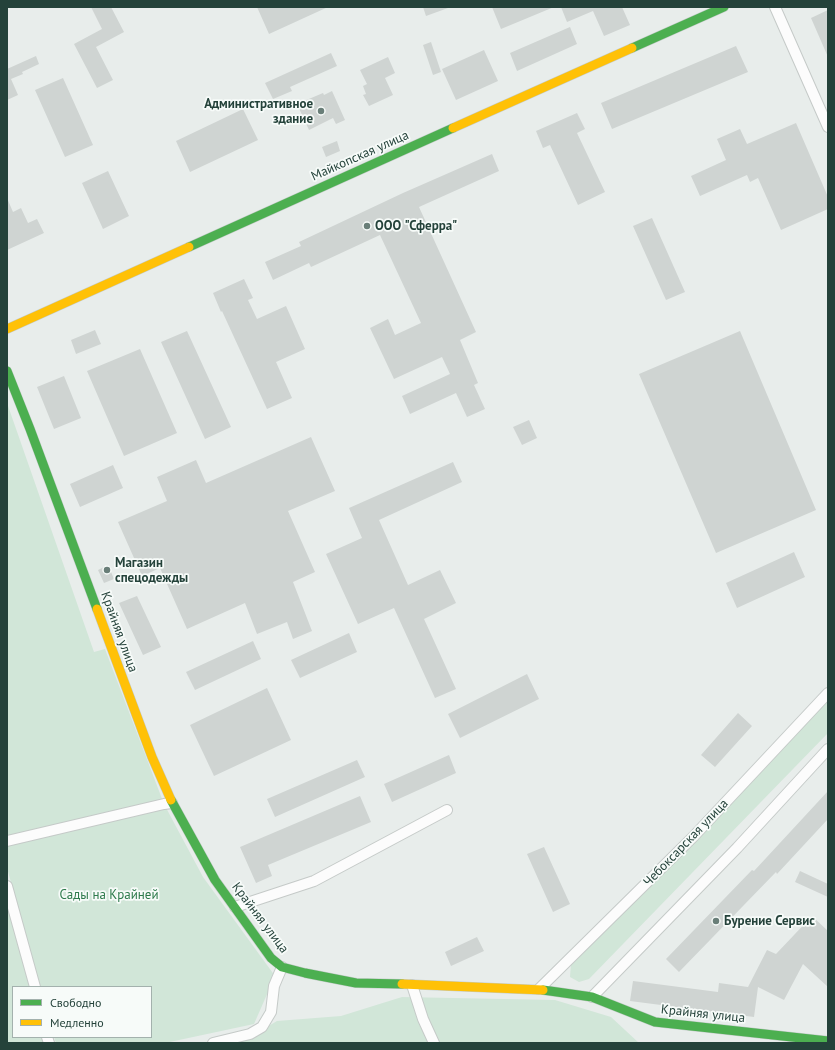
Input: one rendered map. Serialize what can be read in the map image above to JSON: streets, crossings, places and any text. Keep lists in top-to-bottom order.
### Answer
{
  "streets": {
    "street": ["Майкопская улица", "Крайняя улица", "Чебоксарская улица"]
  },
  "crossings": [
    ["Крайняя улица", "Чебоксарская улица"]
  ],
  "parks": ["Сады на Крайней"],
  "places": [
    "Административное здание",
    "ООО \"Сферра\"",
    "Магазин спецодежды",
    "Бурение Сервис"
  ],
  "legend": ["Свободно", "Медленно"]
}
